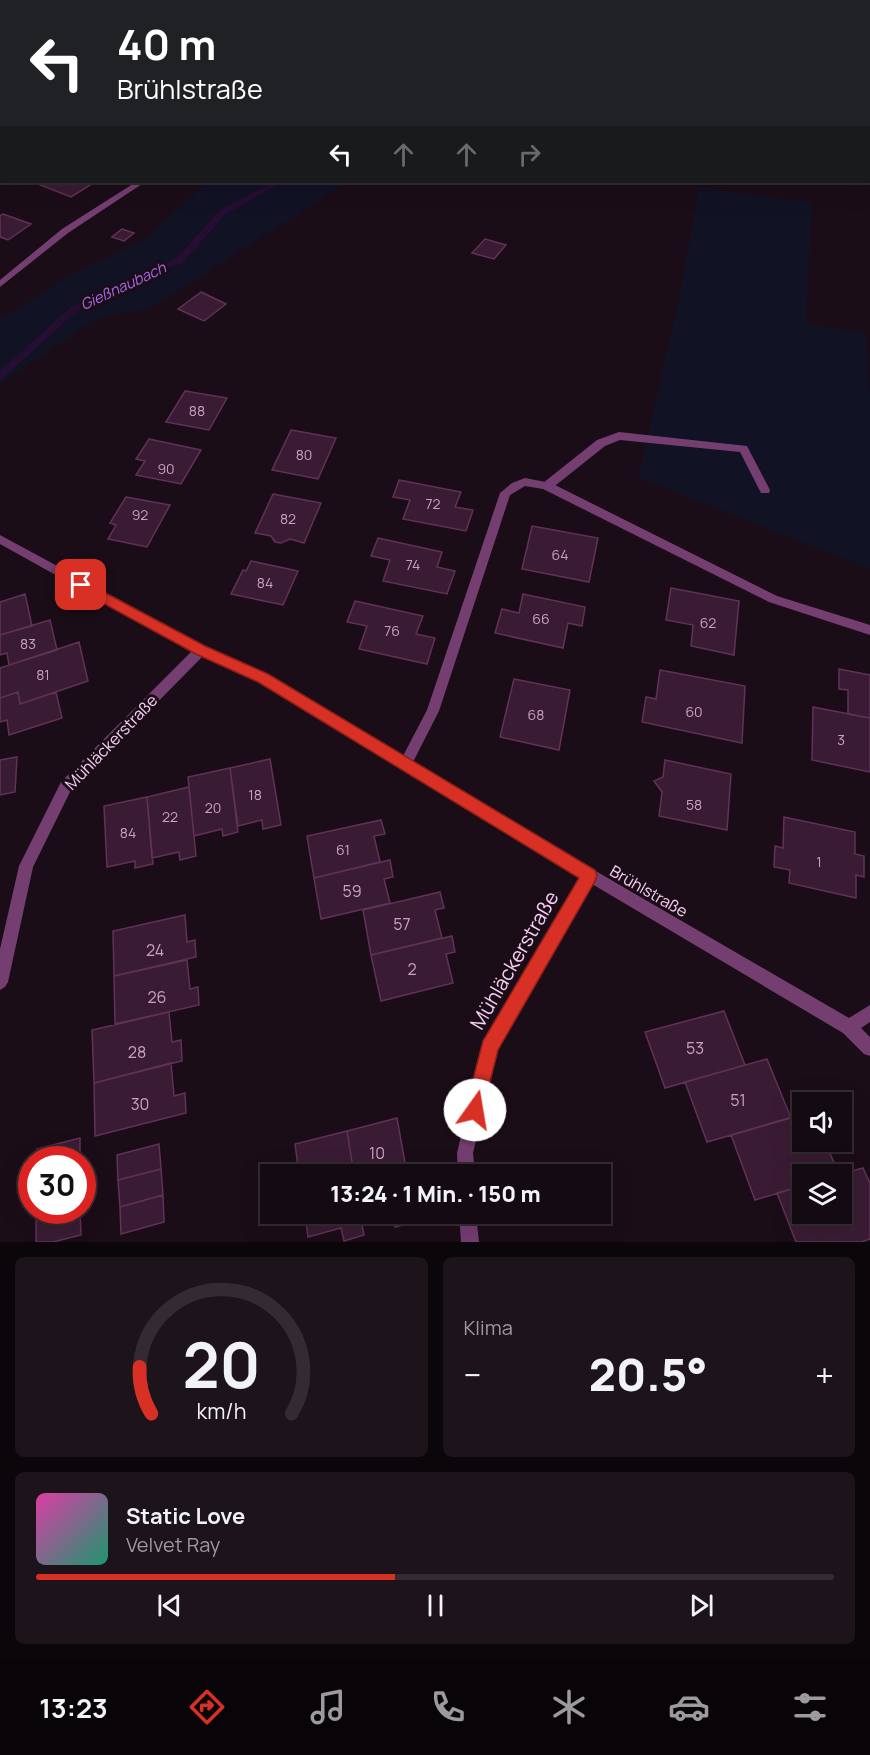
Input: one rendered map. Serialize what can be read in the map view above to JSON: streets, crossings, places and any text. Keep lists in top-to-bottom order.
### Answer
{
  "streets": {
    "street": ["Mühläckerstraße", "Brühlstraße"]
  },
  "crossings": [
    ["Mühläckerstraße", "Brühlstraße"]
  ],
  "water": ["Gießnaubach"],
  "house_numbers": [
    "88",
    "80",
    "90",
    "72",
    "92",
    "82",
    "64",
    "74",
    "84",
    "66",
    "62",
    "76",
    "83",
    "81",
    "60",
    "68",
    "3",
    "18",
    "58",
    "20",
    "22",
    "84",
    "61",
    "1",
    "59",
    "57",
    "24",
    "2",
    "26",
    "53",
    "28",
    "51",
    "30",
    "10"
  ],
  "page": {
    "turn": ["40 m", "Brühlstraße"],
    "limit": "30",
    "trip": "13:24 · 1 Min. · 150 m",
    "tile": "Klima",
    "heat": ["−", "20.5°", "+"],
    "song": ["Static Love", "Velvet Ray"],
    "tabs": "13:23",
    "gauge": ["20", "km/h"]
  }
}
